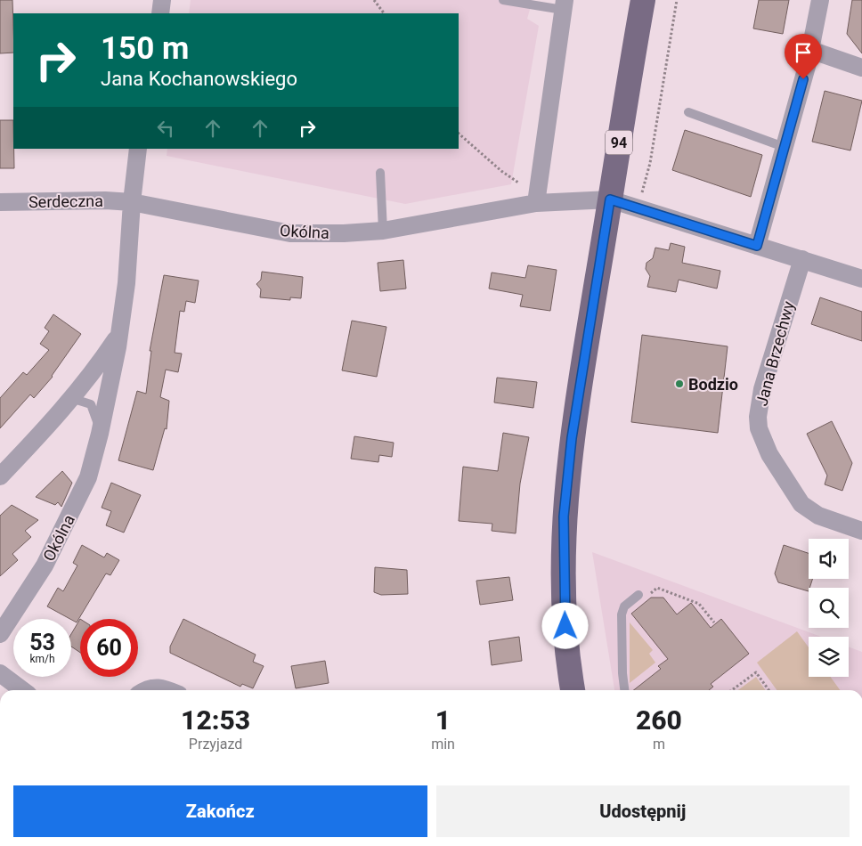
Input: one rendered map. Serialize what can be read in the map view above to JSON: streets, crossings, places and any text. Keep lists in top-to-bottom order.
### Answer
{
  "streets": {
    "main road": ["94"],
    "street": ["Serdeczna", "Okólna", "Jana Brzechwy"]
  },
  "crossings": [
    ["94", "Okólna"],
    ["Serdeczna", "Okólna"]
  ],
  "places": ["Bodzio"],
  "page": {
    "turn": ["150 m", "Jana Kochanowskiego"],
    "speed": "53 km/h",
    "limit": "60",
    "eta": [
      "12:53",
      "Przyjazd",
      "1",
      "min",
      "260",
      "m"
    ],
    "buttons": ["Zakończ", "Udostępnij"]
  }
}
